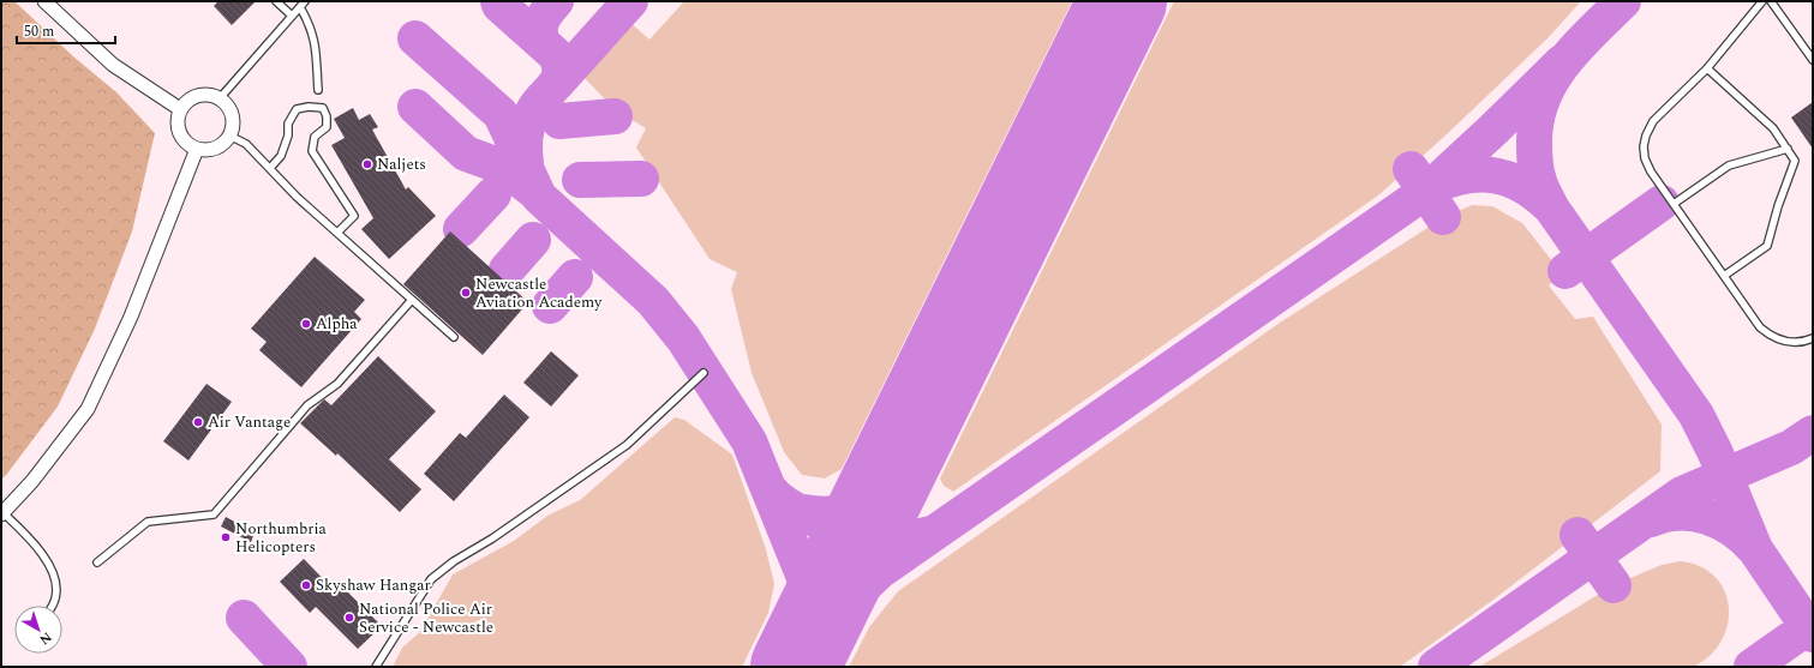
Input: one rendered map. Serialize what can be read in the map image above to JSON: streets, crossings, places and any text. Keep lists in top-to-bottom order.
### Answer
{
  "places": [
    "Naljets",
    "Newcastle Aviation Academy",
    "Alpha",
    "Air Vantage",
    "Northumbria Helicopters",
    "Skyshaw Hangar",
    "National Police Air Service - Newcastle"
  ],
  "scale_bar": "50 m",
  "north": "bottom right"
}
